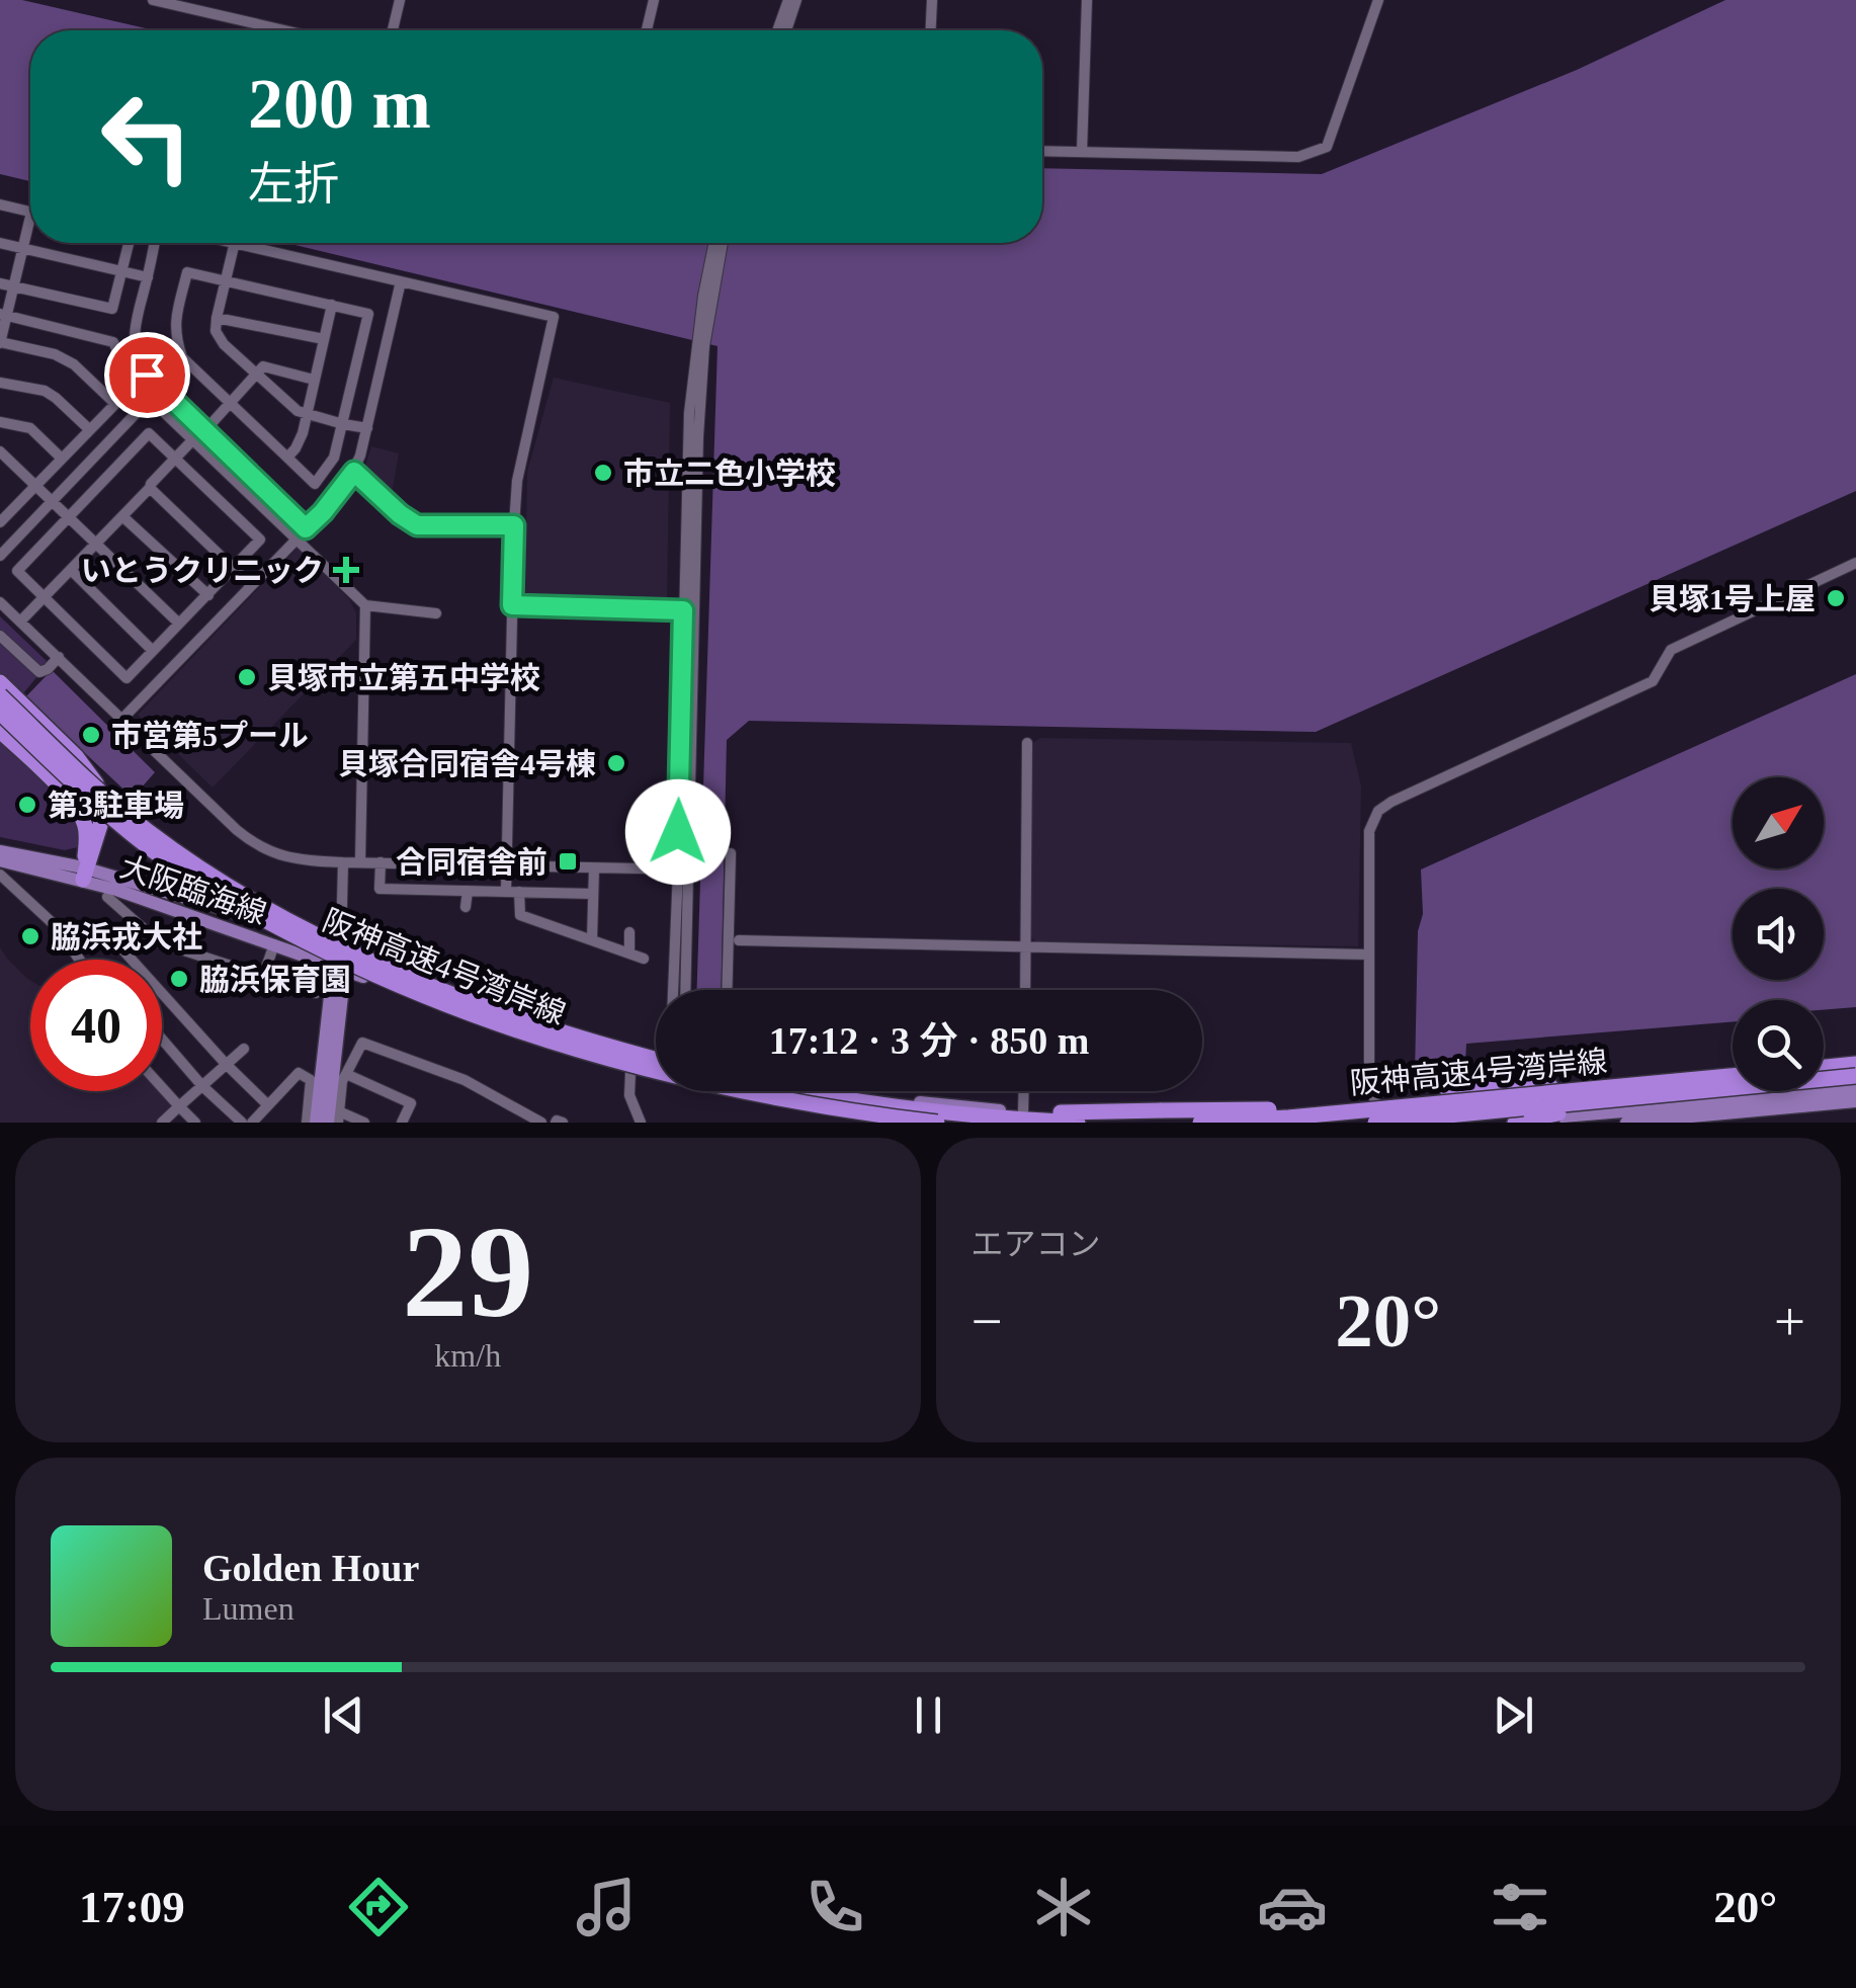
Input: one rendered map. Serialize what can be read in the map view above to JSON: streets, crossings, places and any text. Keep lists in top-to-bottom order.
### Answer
{
  "streets": {
    "highway": ["阪神高速4号湾岸線"],
    "main road": ["大阪臨海線"]
  },
  "places": {
    "other": [
      "市立二色小学校",
      "貝塚1号上屋",
      "貝塚市立第五中学校",
      "市営第5プール",
      "貝塚合同宿舎4号棟",
      "第3駐車場",
      "脇浜戎大社",
      "脇浜保育園"
    ],
    "health": ["いとうクリニック"],
    "transit": ["合同宿舎前"]
  },
  "north": "top right",
  "page": {
    "turn": ["200 m", "左折"],
    "limit": "40",
    "trip": "17:12 · 3 分 · 850 m",
    "tile": [
      ["29", "km/h"],
      "エアコン"
    ],
    "heat": ["−", "20°", "+"],
    "song": ["Golden Hour", "Lumen"],
    "tabs": ["17:09", "20°"]
  }
}
